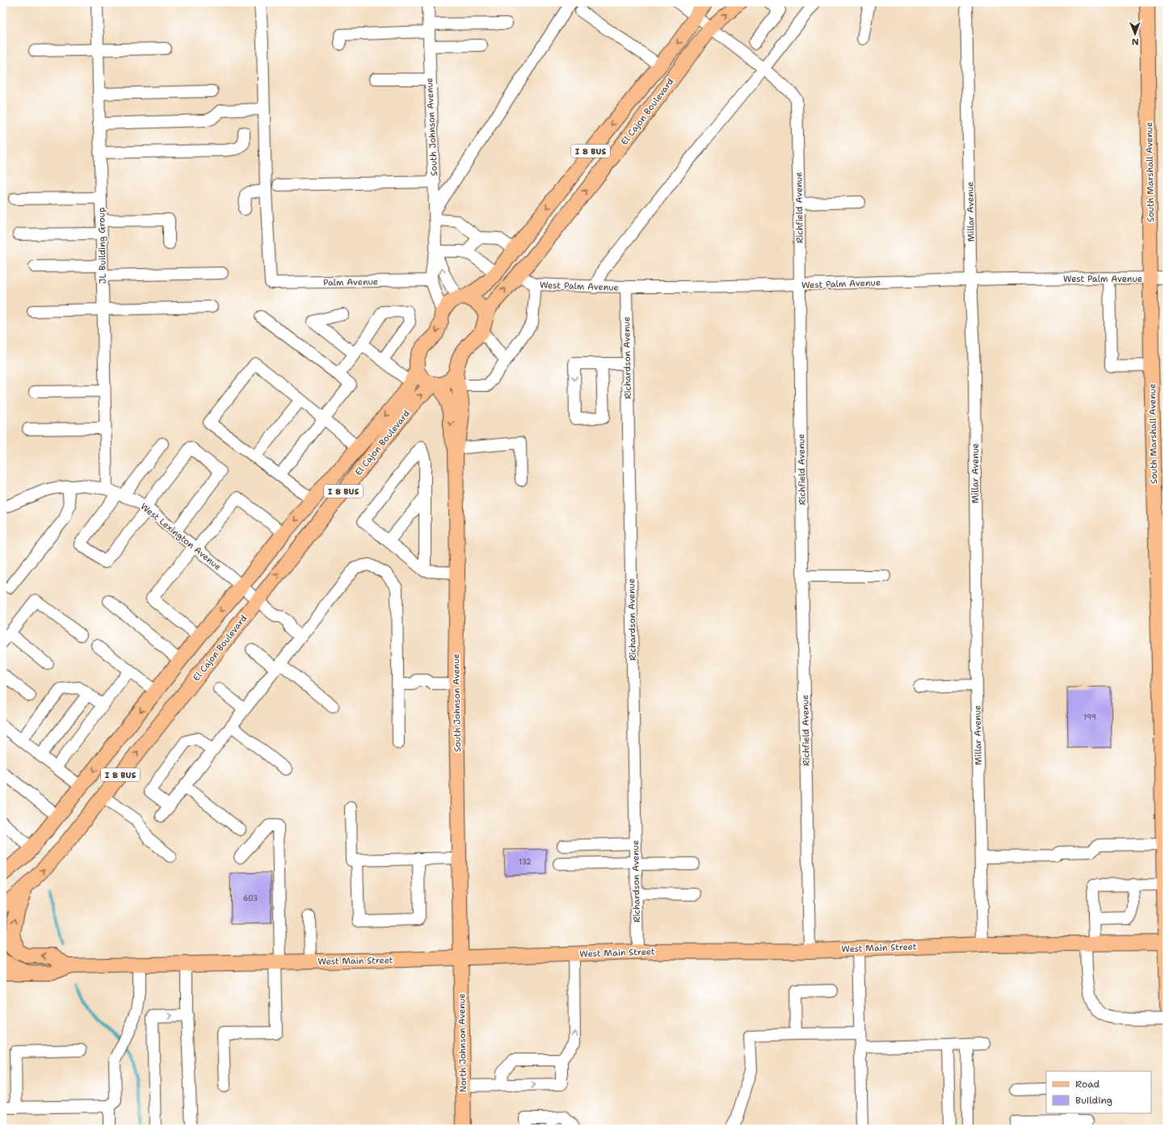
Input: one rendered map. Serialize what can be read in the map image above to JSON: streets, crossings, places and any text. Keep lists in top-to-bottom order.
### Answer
{
  "streets": {
    "main road": [
      "El Cajon Boulevard",
      "South Johnson Avenue",
      "I 8 BUS",
      "South Marshall Avenue",
      "West Main Street",
      "North Johnson Avenue"
    ],
    "street": [
      "Richfield Avenue",
      "Millar Avenue",
      "JL Building Group",
      "West Palm Avenue",
      "Palm Avenue",
      "Richardson Avenue",
      "West Lexington Avenue"
    ]
  },
  "crossings": [
    ["El Cajon Boulevard", "South Johnson Avenue"],
    ["El Cajon Boulevard", "I 8 BUS"],
    ["El Cajon Boulevard", "Richfield Avenue"],
    ["El Cajon Boulevard", "West Palm Avenue"],
    ["El Cajon Boulevard", "West Lexington Avenue"],
    ["South Johnson Avenue", "I 8 BUS"],
    ["South Johnson Avenue", "Palm Avenue"],
    ["South Johnson Avenue", "West Main Street"],
    ["South Johnson Avenue", "North Johnson Avenue"],
    ["South Marshall Avenue", "West Palm Avenue"],
    ["South Marshall Avenue", "West Main Street"],
    ["Richfield Avenue", "West Palm Avenue"],
    ["Richfield Avenue", "West Main Street"],
    ["Millar Avenue", "West Palm Avenue"],
    ["Millar Avenue", "West Main Street"],
    ["JL Building Group", "West Lexington Avenue"],
    ["West Palm Avenue", "Richardson Avenue"],
    ["Richardson Avenue", "West Main Street"],
    ["West Main Street", "North Johnson Avenue"]
  ],
  "house_numbers": ["199", "132", "603"],
  "legend": ["Road", "Building"],
  "north": "bottom"
}
